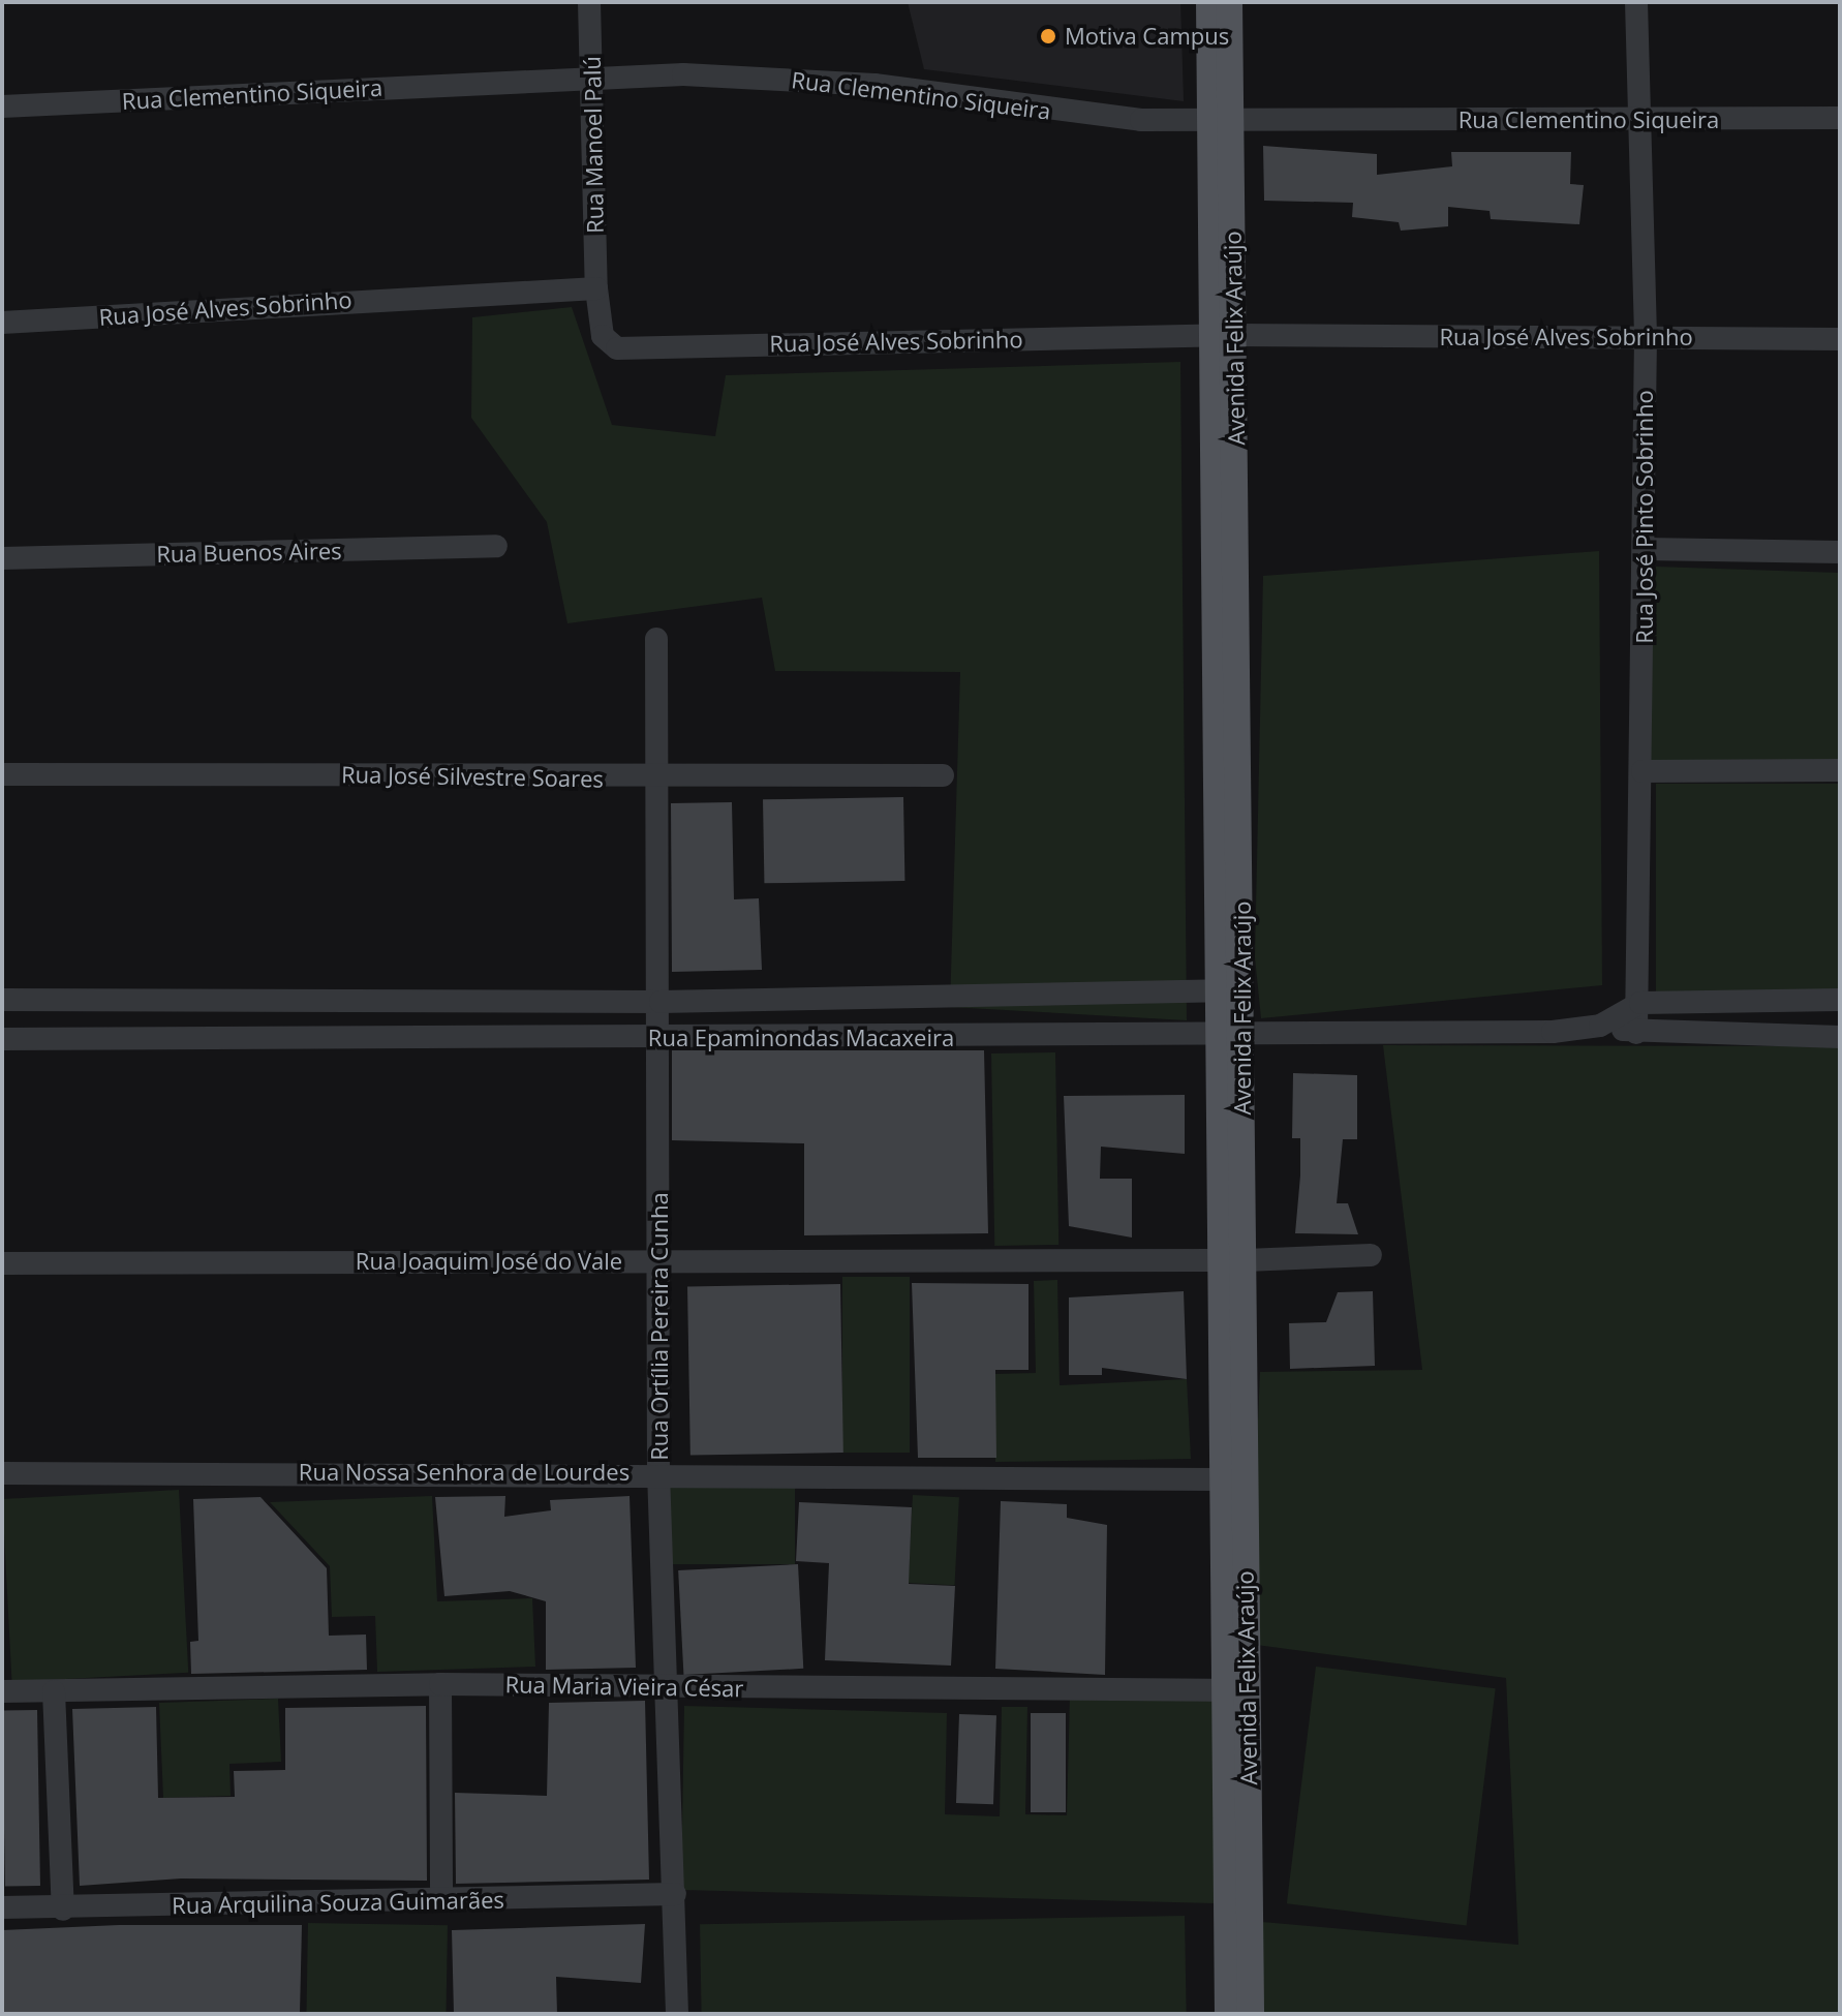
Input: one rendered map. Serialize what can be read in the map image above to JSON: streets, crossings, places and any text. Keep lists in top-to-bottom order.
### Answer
{
  "streets": {
    "main road": ["Avenida Felix Araújo"],
    "street": [
      "Rua Clementino Siqueira",
      "Rua Manoel Palú",
      "Rua José Alves Sobrinho",
      "Rua José Pinto Sobrinho",
      "Rua Buenos Aires",
      "Rua José Silvestre Soares",
      "Rua Epaminondas Macaxeira",
      "Rua Joaquim José do Vale",
      "Rua Ortília Pereira Cunha",
      "Rua Nossa Senhora de Lourdes",
      "Rua Maria Vieira César",
      "Rua Arquilina Souza Guimarães"
    ]
  },
  "crossings": [
    ["Rua Clementino Siqueira", "Rua Manoel Palú"],
    ["Rua Clementino Siqueira", "Avenida Felix Araújo"],
    ["Rua Clementino Siqueira", "Rua José Pinto Sobrinho"],
    ["Rua Manoel Palú", "Rua José Alves Sobrinho"],
    ["Rua José Alves Sobrinho", "Avenida Felix Araújo"],
    ["Rua José Alves Sobrinho", "Rua José Pinto Sobrinho"],
    ["Avenida Felix Araújo", "Rua Epaminondas Macaxeira"],
    ["Avenida Felix Araújo", "Rua Joaquim José do Vale"],
    ["Avenida Felix Araújo", "Rua Nossa Senhora de Lourdes"],
    ["Avenida Felix Araújo", "Rua Maria Vieira César"],
    ["Rua José Pinto Sobrinho", "Rua Epaminondas Macaxeira"],
    ["Rua José Silvestre Soares", "Rua Ortília Pereira Cunha"],
    ["Rua Epaminondas Macaxeira", "Rua Ortília Pereira Cunha"],
    ["Rua Joaquim José do Vale", "Rua Ortília Pereira Cunha"],
    ["Rua Ortília Pereira Cunha", "Rua Nossa Senhora de Lourdes"],
    ["Rua Ortília Pereira Cunha", "Rua Maria Vieira César"],
    ["Rua Ortília Pereira Cunha", "Rua Arquilina Souza Guimarães"]
  ],
  "places": ["Motiva Campus"]
}
